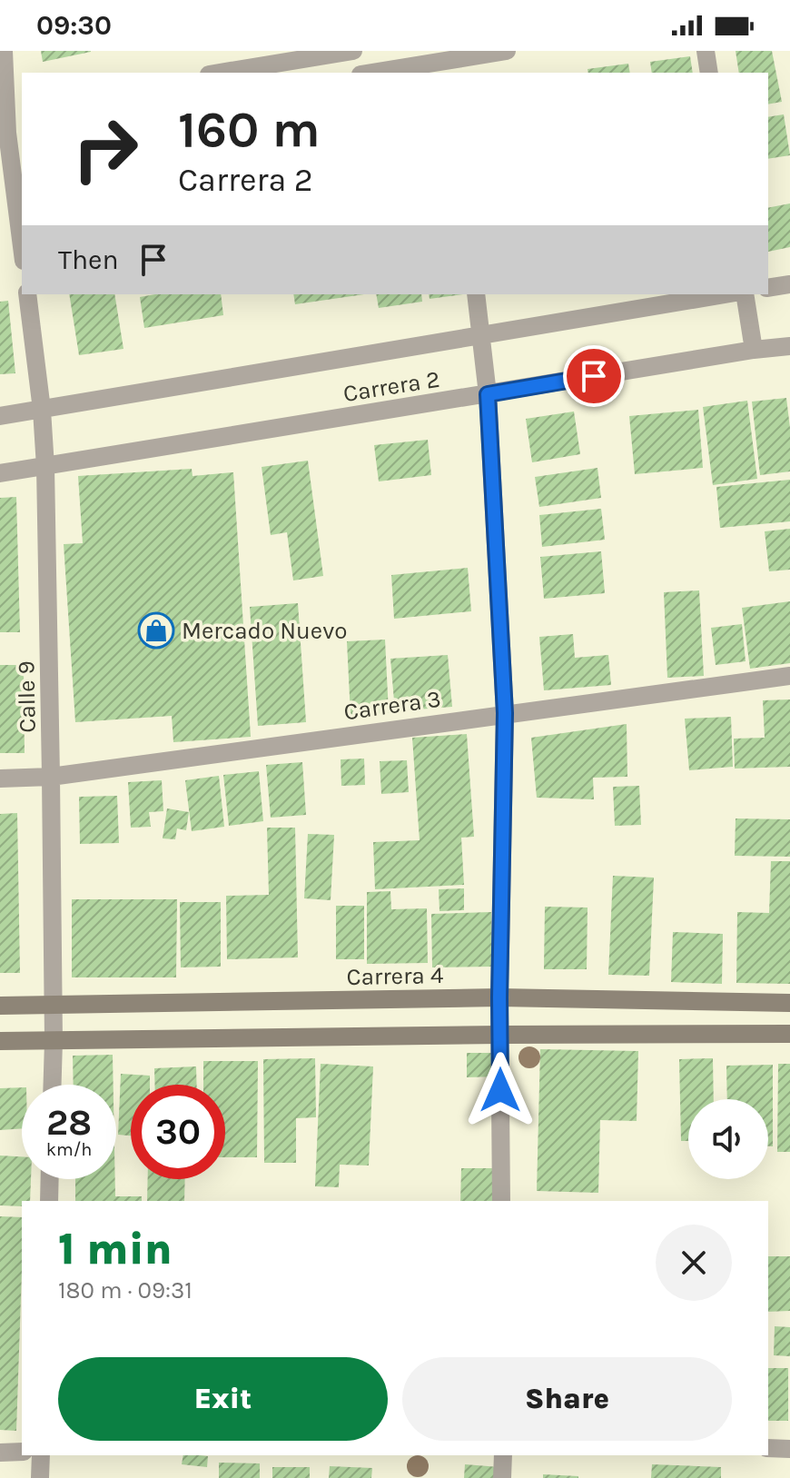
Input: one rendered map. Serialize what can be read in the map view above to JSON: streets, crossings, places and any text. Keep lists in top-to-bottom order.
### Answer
{
  "streets": {
    "street": [
      "Carrera 2",
      "Calle 9",
      "Carrera 3",
      "Carrera 4"
    ]
  },
  "crossings": [
    ["Carrera 2", "Calle 9"],
    ["Calle 9", "Carrera 3"],
    ["Calle 9", "Carrera 4"]
  ],
  "places": {
    "shop": ["Mercado Nuevo"]
  },
  "page": {
    "status": "09:30",
    "turn": ["160 m", "Carrera 2"],
    "then": "Then",
    "speed": "28 km/h",
    "limit": "30",
    "heading": ["1 min", "180 m · 09:31"],
    "buttons": ["Exit", "Share"]
  }
}
